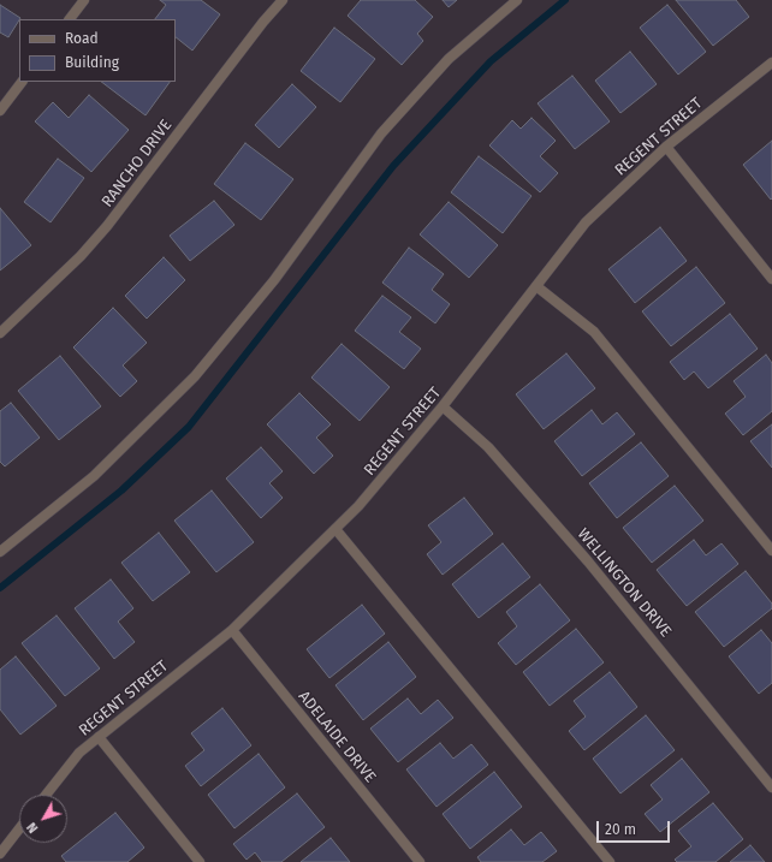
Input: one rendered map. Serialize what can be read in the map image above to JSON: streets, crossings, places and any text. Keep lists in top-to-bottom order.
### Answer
{
  "streets": {
    "street": [
      "REGENT STREET",
      "RANCHO DRIVE",
      "WELLINGTON DRIVE",
      "ADELAIDE DRIVE"
    ]
  },
  "crossings": [
    ["REGENT STREET", "WELLINGTON DRIVE"],
    ["REGENT STREET", "ADELAIDE DRIVE"]
  ],
  "legend": ["Road", "Building"],
  "scale_bar": "20 m",
  "north": "bottom left"
}
